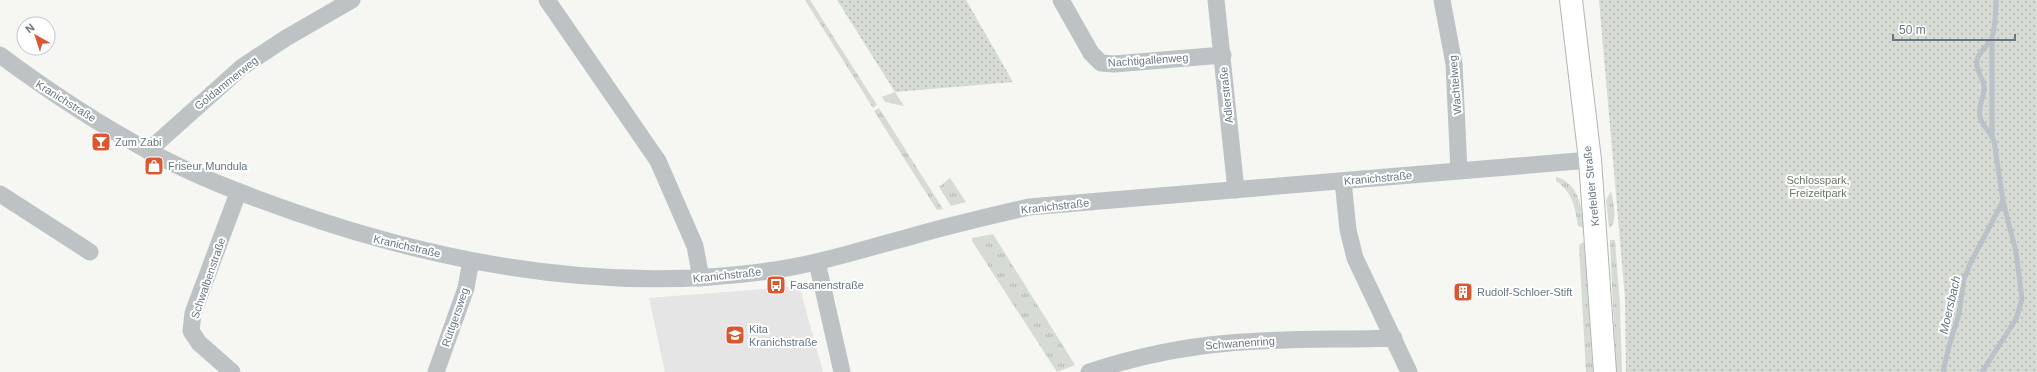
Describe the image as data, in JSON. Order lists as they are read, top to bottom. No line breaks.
{"streets":{"main road":["Krefelder Straße"],"street":["Nachtigallenweg","Goldammerweg","Wachtelweg","Adlerstraße","Kranichstraße","Schwalbenstraße","Rüttgersweg","Schwanenring"]},"crossings":[["Nachtigallenweg","Adlerstraße"],["Goldammerweg","Kranichstraße"],["Wachtelweg","Kranichstraße"],["Adlerstraße","Kranichstraße"],["Kranichstraße","Krefelder Straße"],["Kranichstraße","Schwalbenstraße"],["Kranichstraße","Rüttgersweg"]],"water":["Moersbach"],"parks":["Schlosspark, Freizeitpark"],"places":{"bar":["Zum Zabi"],"shop":["Friseur Mundula"],"bus stop":["Fasanenstraße"],"building":["Rudolf-Schloer-Stift"],"school or university":["Kita Kranichstraße"]},"scale_bar":"50 m","north":"top left"}
